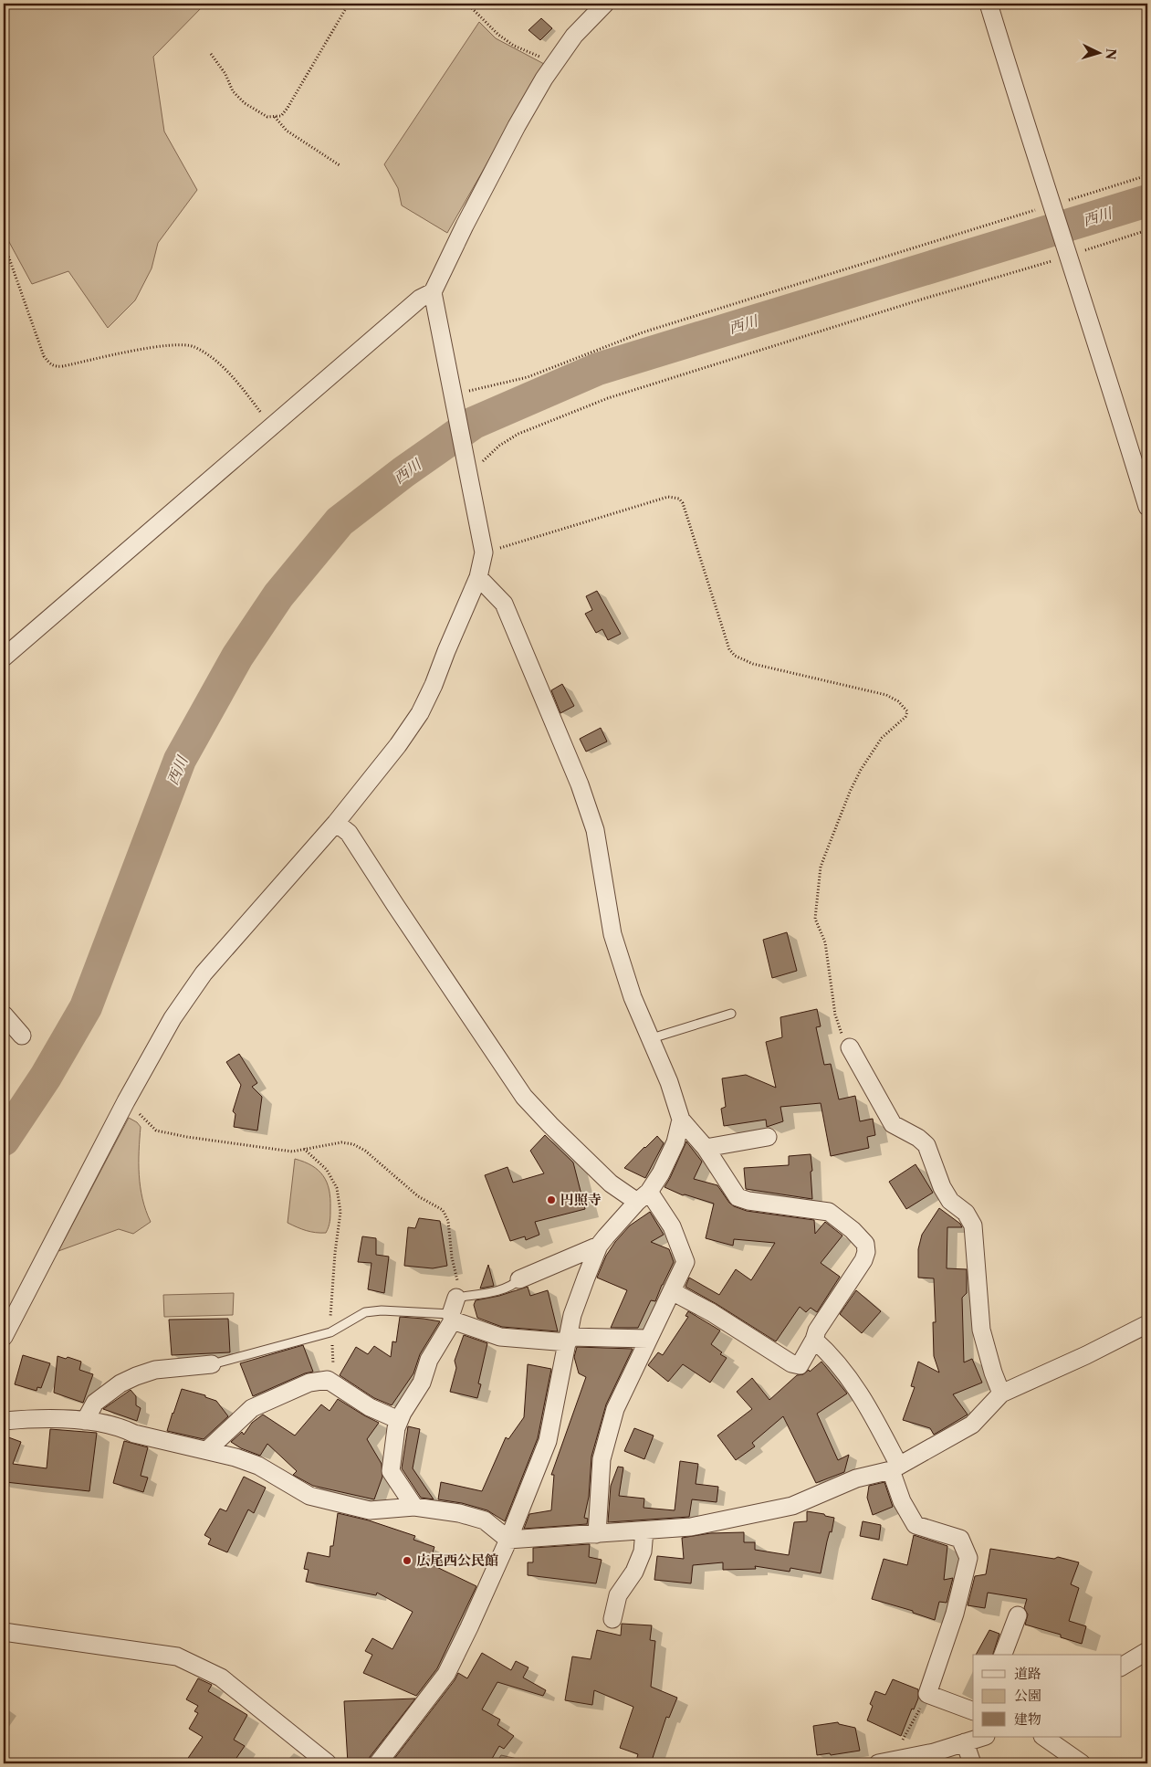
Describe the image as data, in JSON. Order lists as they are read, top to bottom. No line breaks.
{"water":["西川"],"places":["円照寺","広尾西公民館"],"legend":["道路","公園","建物"],"north":"right"}
